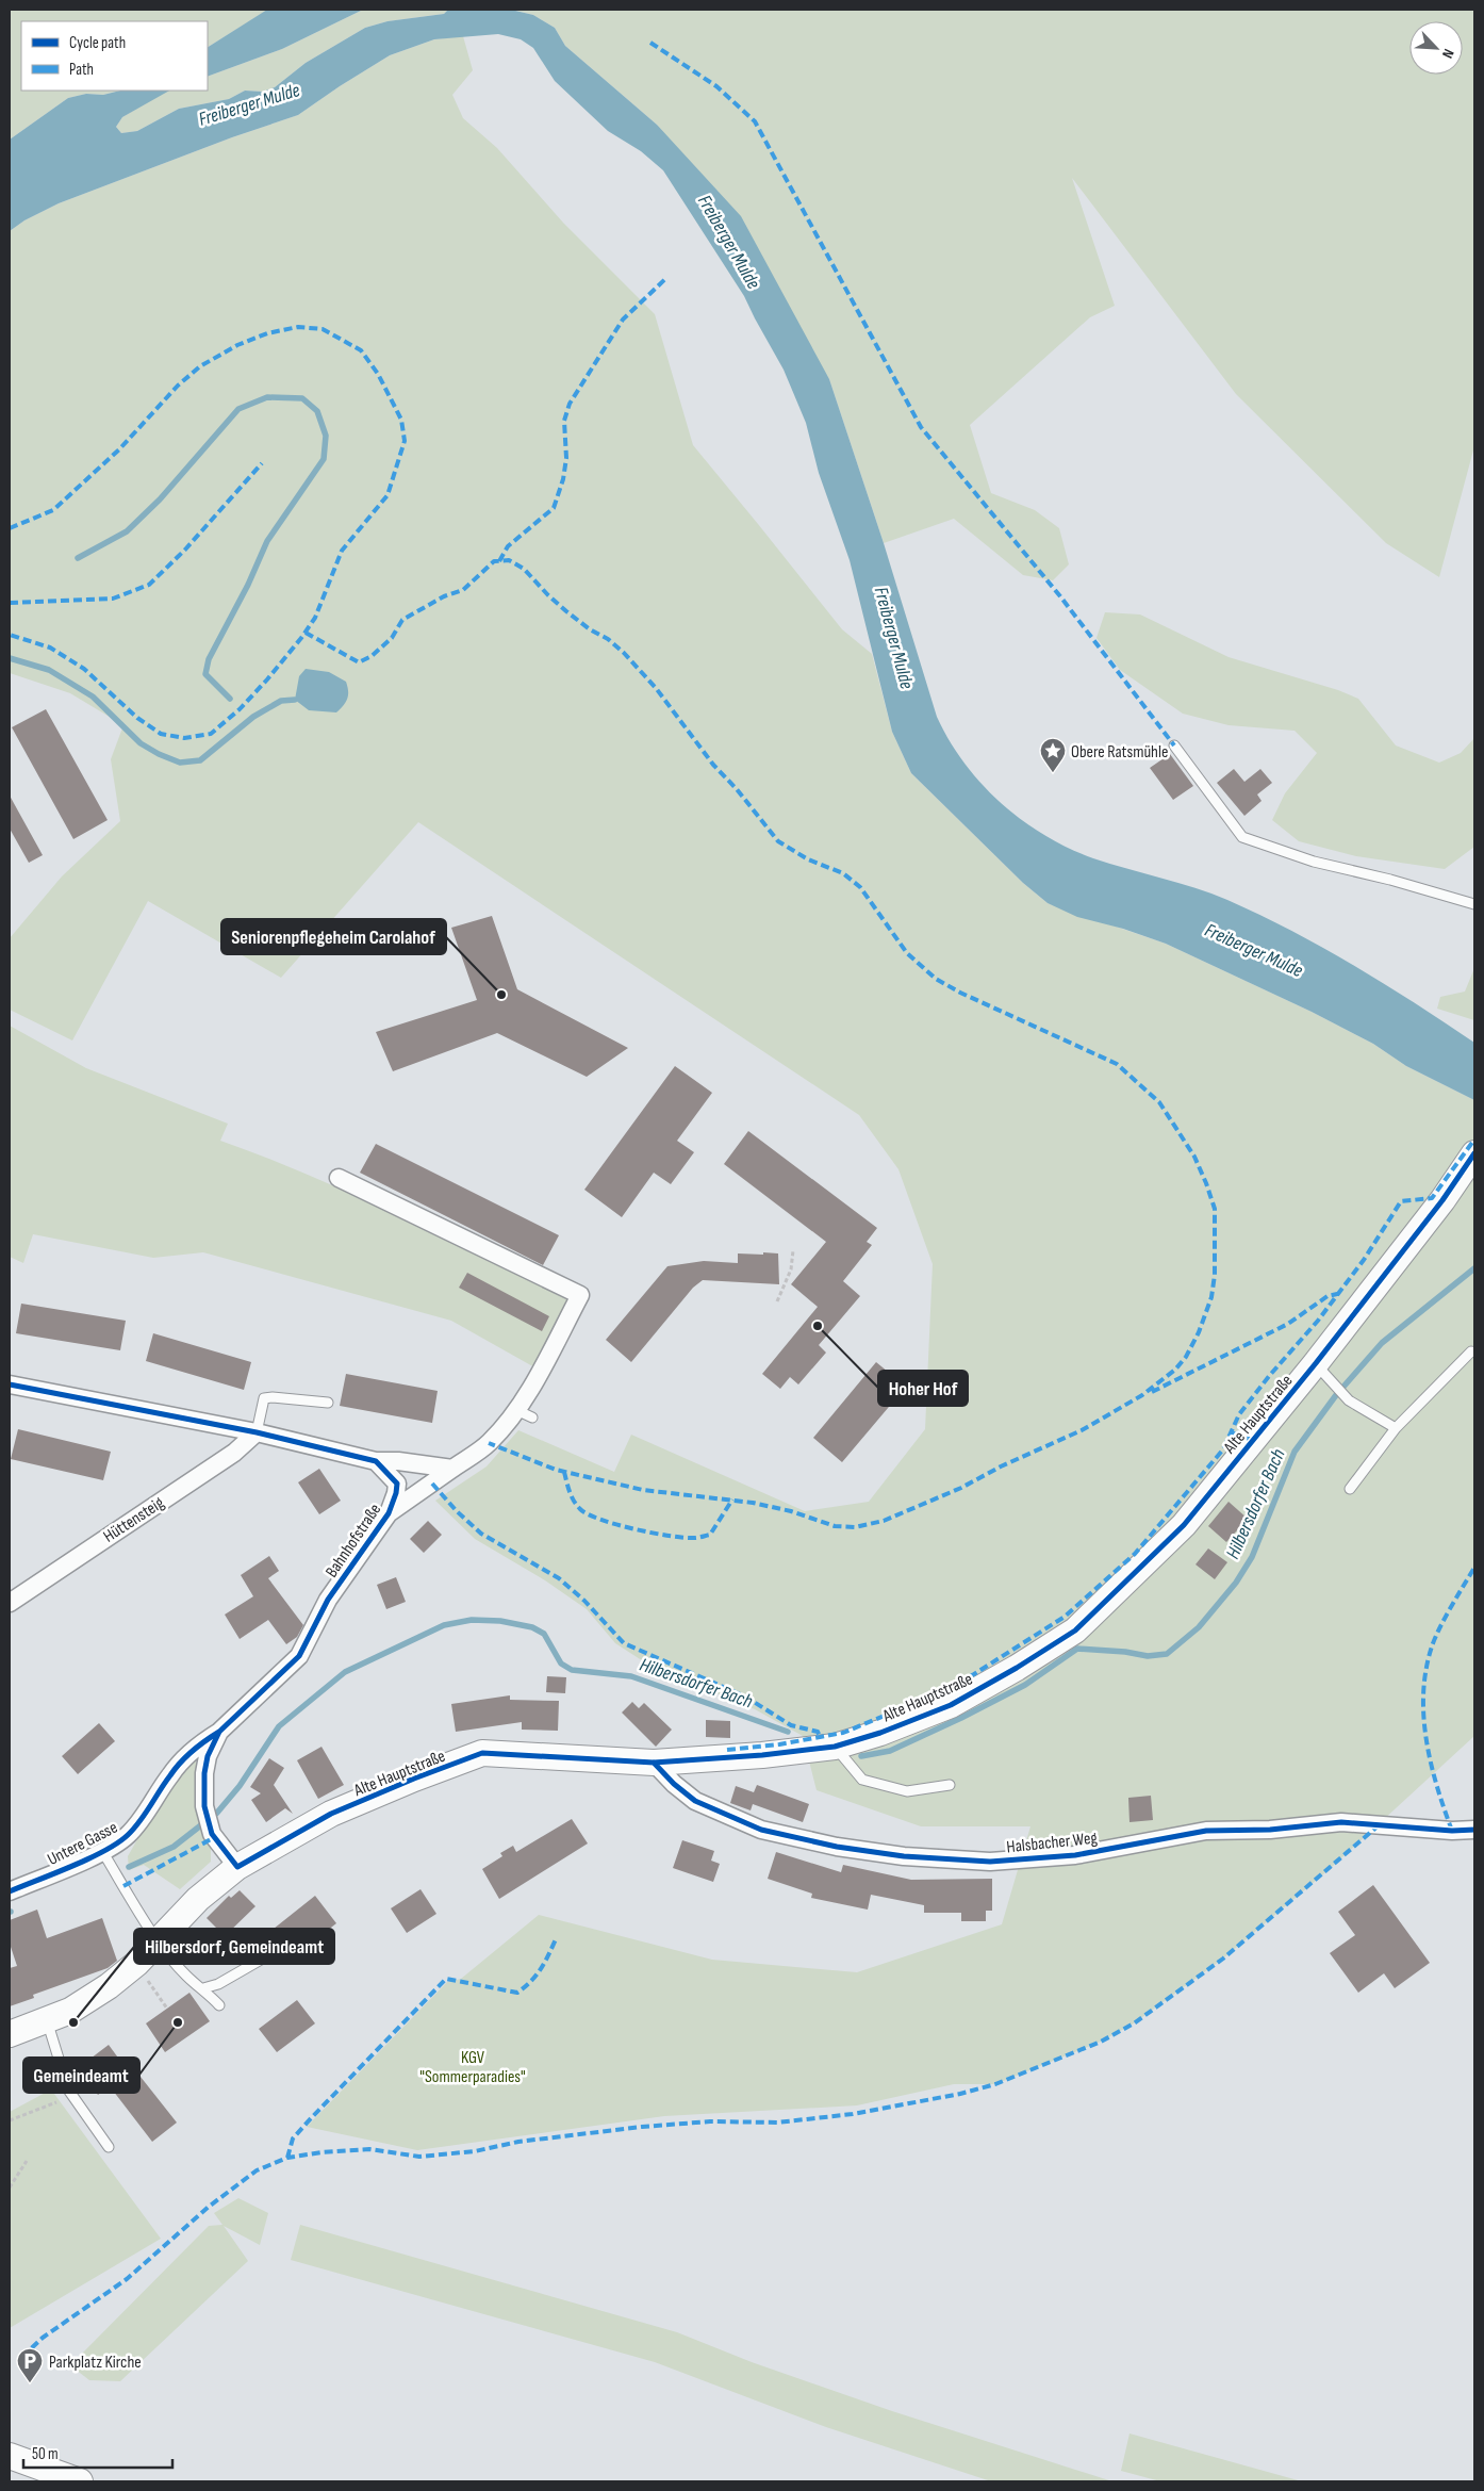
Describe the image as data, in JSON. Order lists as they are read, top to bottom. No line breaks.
{"streets":{"main road":["Alte Hauptstraße"],"street":["Hüttensteig","Bahnhofstraße","Halsbacher Weg","Untere Gasse"]},"crossings":[["Alte Hauptstraße","Bahnhofstraße"],["Alte Hauptstraße","Halsbacher Weg"],["Bahnhofstraße","Untere Gasse"]],"water":["Freiberger Mulde","Hilbersdorfer Bach"],"parks":["KGV \"Sommerparadies\""],"places":{"place":["Obere Ratsmühle"],"other":["Seniorenpflegeheim Carolahof","Hoher Hof","Hilbersdorf, Gemeindeamt","Gemeindeamt"],"parking":["Parkplatz Kirche"]},"legend":["Cycle path","Path"],"scale_bar":"50 m","north":"bottom right"}
